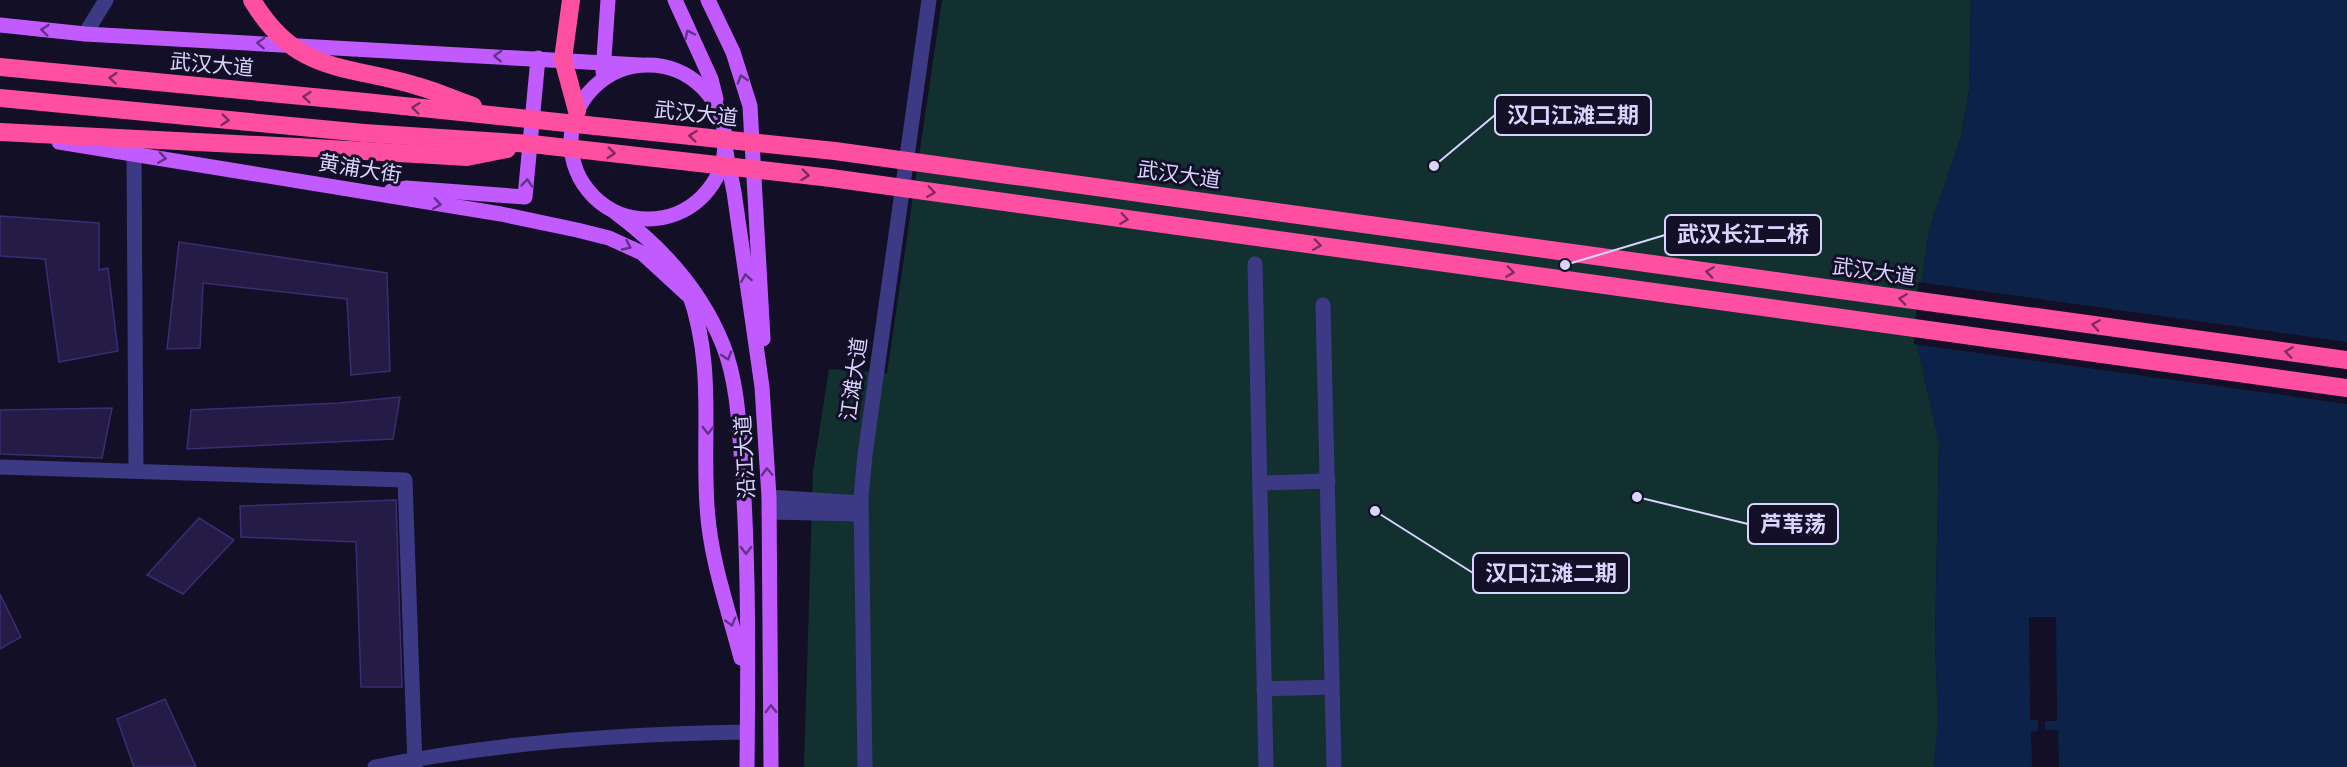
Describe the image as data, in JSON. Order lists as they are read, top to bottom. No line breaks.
{"streets":{"highway":["武汉大道"],"main road":["黄浦大街","沿江大道"],"street":["江滩大道"]},"one_way":["黄浦大街"],"places":["汉口江滩三期","武汉长江二桥","芦苇荡","汉口江滩二期"]}
